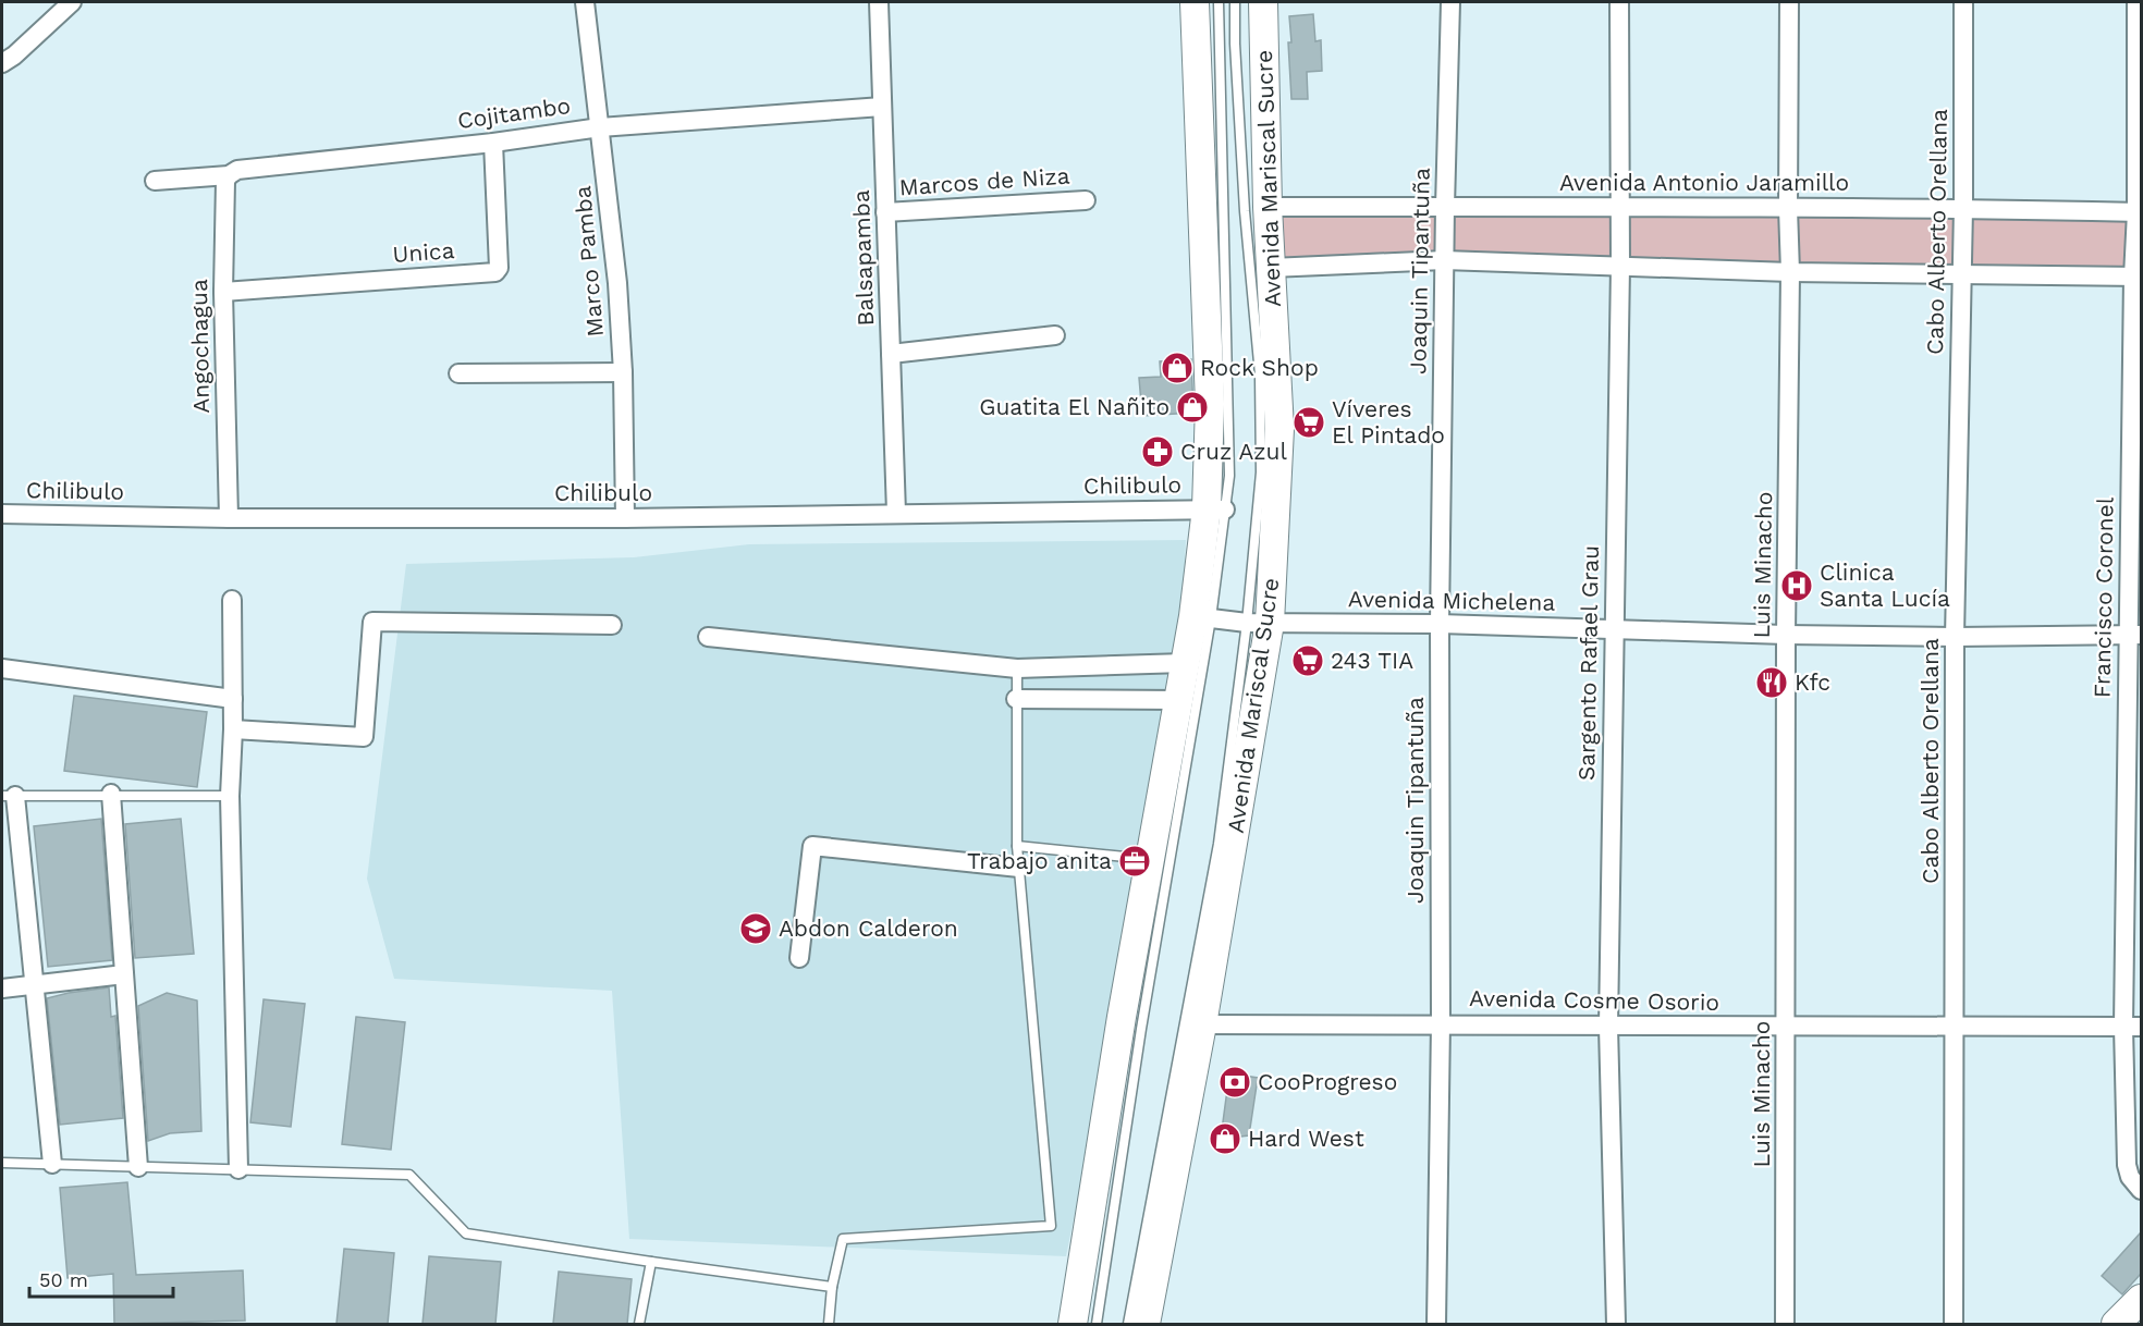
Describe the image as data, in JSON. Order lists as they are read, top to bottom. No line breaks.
{"streets":{"main road":["Avenida Mariscal Sucre"],"street":["Cojitambo","Marcos de Niza","Avenida Antonio Jaramillo","Cabo Alberto Orellana","Unica","Balsapamba","Marco Pamba","Joaquin Tipantuña","Angochagua","Chilibulo","Luis Minacho","Francisco Coronel","Avenida Michelena","Sargento Rafael Grau","Avenida Cosme Osorio"]},"crossings":[["Cojitambo","Unica"],["Cojitambo","Balsapamba"],["Cojitambo","Marco Pamba"],["Cojitambo","Angochagua"],["Avenida Mariscal Sucre","Avenida Antonio Jaramillo"],["Avenida Mariscal Sucre","Avenida Michelena"],["Avenida Mariscal Sucre","Avenida Cosme Osorio"],["Marcos de Niza","Balsapamba"],["Avenida Antonio Jaramillo","Cabo Alberto Orellana"],["Avenida Antonio Jaramillo","Joaquin Tipantuña"],["Avenida Antonio Jaramillo","Luis Minacho"],["Avenida Antonio Jaramillo","Francisco Coronel"],["Avenida Antonio Jaramillo","Sargento Rafael Grau"],["Cabo Alberto Orellana","Avenida Michelena"],["Cabo Alberto Orellana","Avenida Cosme Osorio"],["Unica","Angochagua"],["Balsapamba","Chilibulo"],["Marco Pamba","Chilibulo"],["Joaquin Tipantuña","Avenida Michelena"],["Joaquin Tipantuña","Avenida Cosme Osorio"],["Angochagua","Chilibulo"],["Luis Minacho","Avenida Michelena"],["Luis Minacho","Avenida Cosme Osorio"],["Francisco Coronel","Avenida Michelena"],["Francisco Coronel","Avenida Cosme Osorio"],["Avenida Michelena","Sargento Rafael Grau"],["Sargento Rafael Grau","Avenida Cosme Osorio"]],"places":{"shop":["Rock Shop","Guatita El Nañito","Hard West"],"supermarket":["Víveres El Pintado","243 TIA"],"pharmacy":["Cruz Azul"],"hospital":["Clinica Santa Lucía"],"restaurant":["Kfc"],"office":["Trabajo anita"],"school or university":["Abdon Calderon"],"bank":["CooProgreso"]},"scale_bar":"50 m"}
